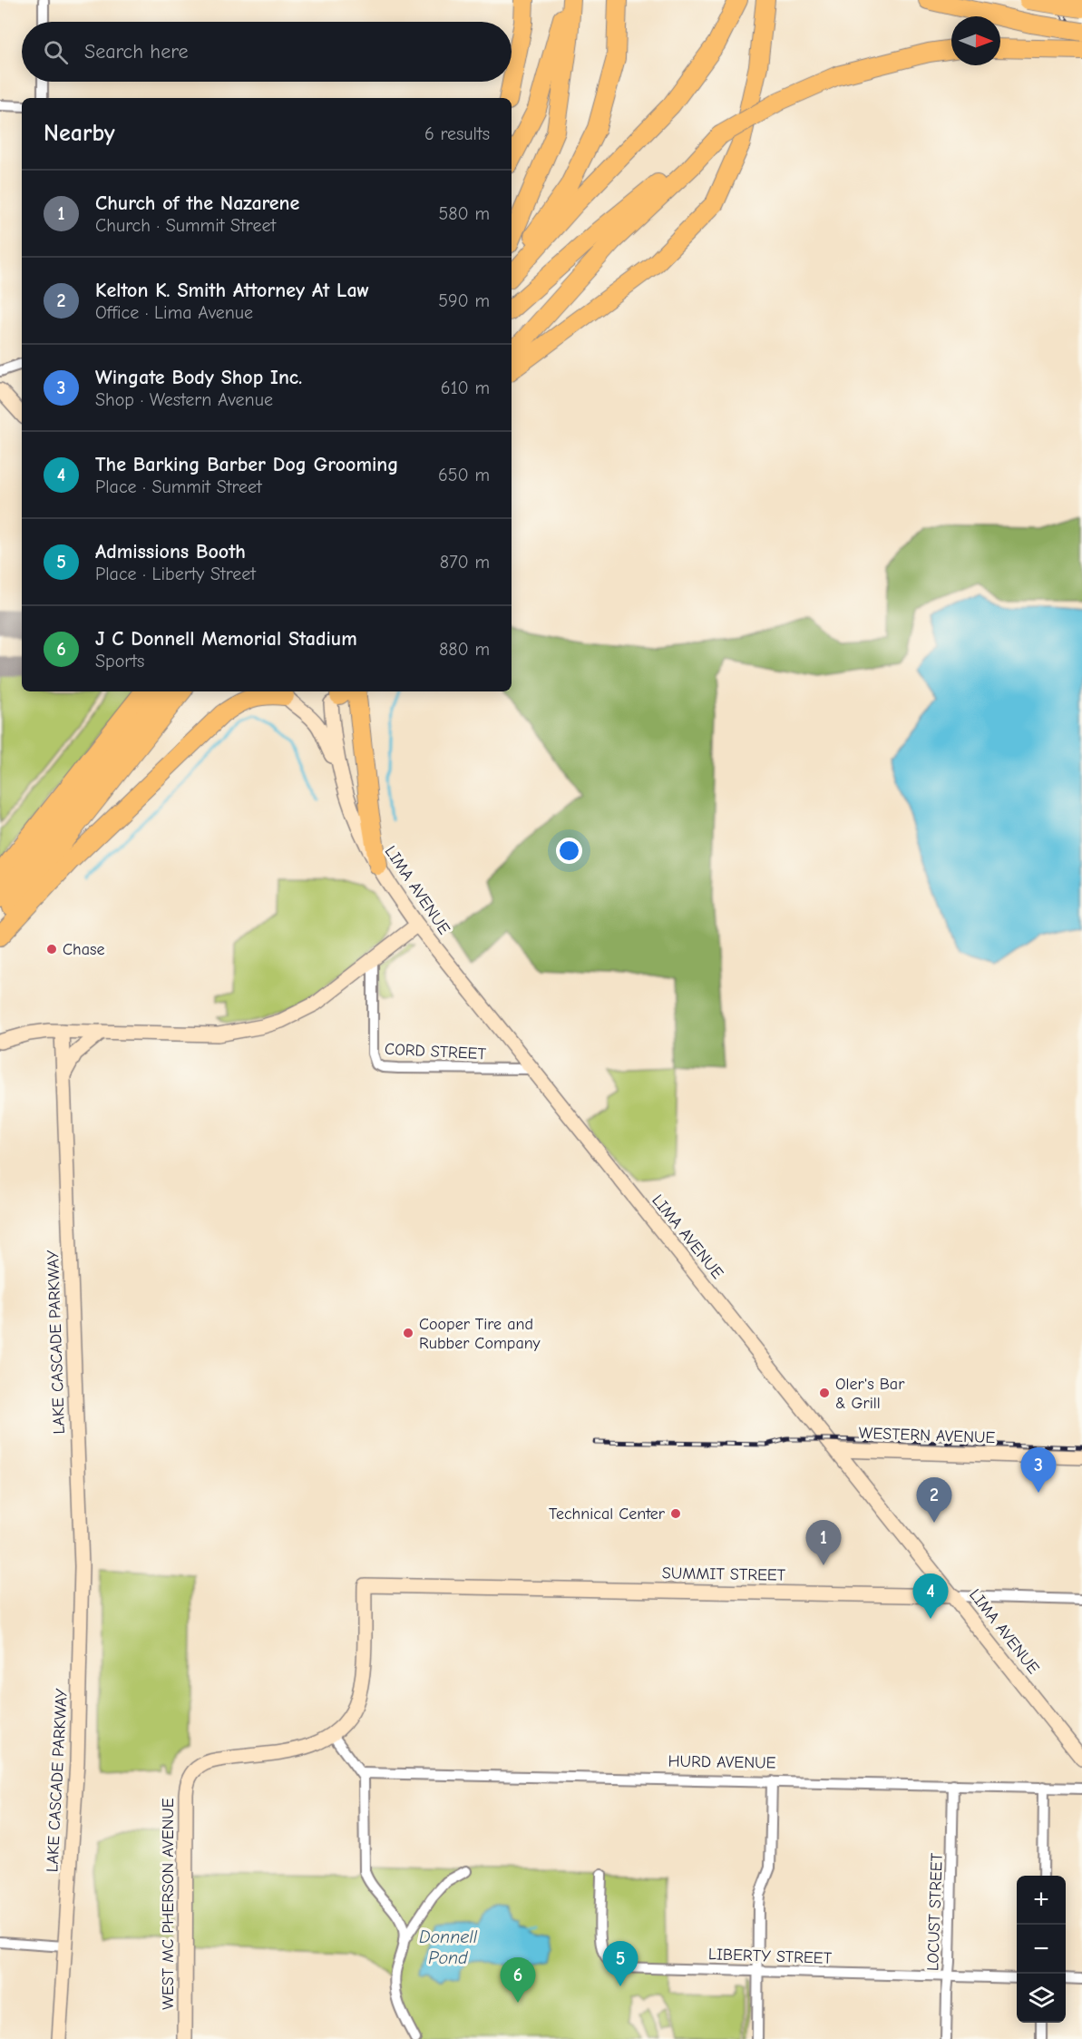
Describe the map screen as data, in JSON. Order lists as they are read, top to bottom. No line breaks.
{"streets":{"street":["LIMA AVENUE","CORD STREET","LAKE CASCADE PARKWAY","WESTERN AVENUE","SUMMIT STREET","HURD AVENUE","WEST MC PHERSON AVENUE","LOCUST STREET","LIBERTY STREET"]},"crossings":[["LIMA AVENUE","CORD STREET"],["LIMA AVENUE","WESTERN AVENUE"],["LIMA AVENUE","SUMMIT STREET"],["SUMMIT STREET","WEST MC PHERSON AVENUE"],["HURD AVENUE","LOCUST STREET"],["LOCUST STREET","LIBERTY STREET"]],"water":["Donnell Pond"],"places":["Chase","Cooper Tire and Rubber Company","Oler's Bar & Grill","Technical Center"],"north":"right","page":{"search":"Search here","heading":["Nearby","6 results"],"list":[{"mark":"1","name":"Church of the Nazarene","note":"Church · Summit Street","value":"580 m"},{"mark":"2","name":"Kelton K. Smith Attorney At Law","note":"Office · Lima Avenue","value":"590 m"},{"mark":"3","name":"Wingate Body Shop Inc.","note":"Shop · Western Avenue","value":"610 m"},{"mark":"4","name":"The Barking Barber Dog Grooming","note":"Place · Summit Street","value":"650 m"},{"mark":"5","name":"Admissions Booth","note":"Place · Liberty Street","value":"870 m"},{"mark":"6","name":"J C Donnell Memorial Stadium","note":"Sports","value":"880 m"}],"pins":["3","2","1","4","5","6"],"map_buttons":["+","−"]}}
